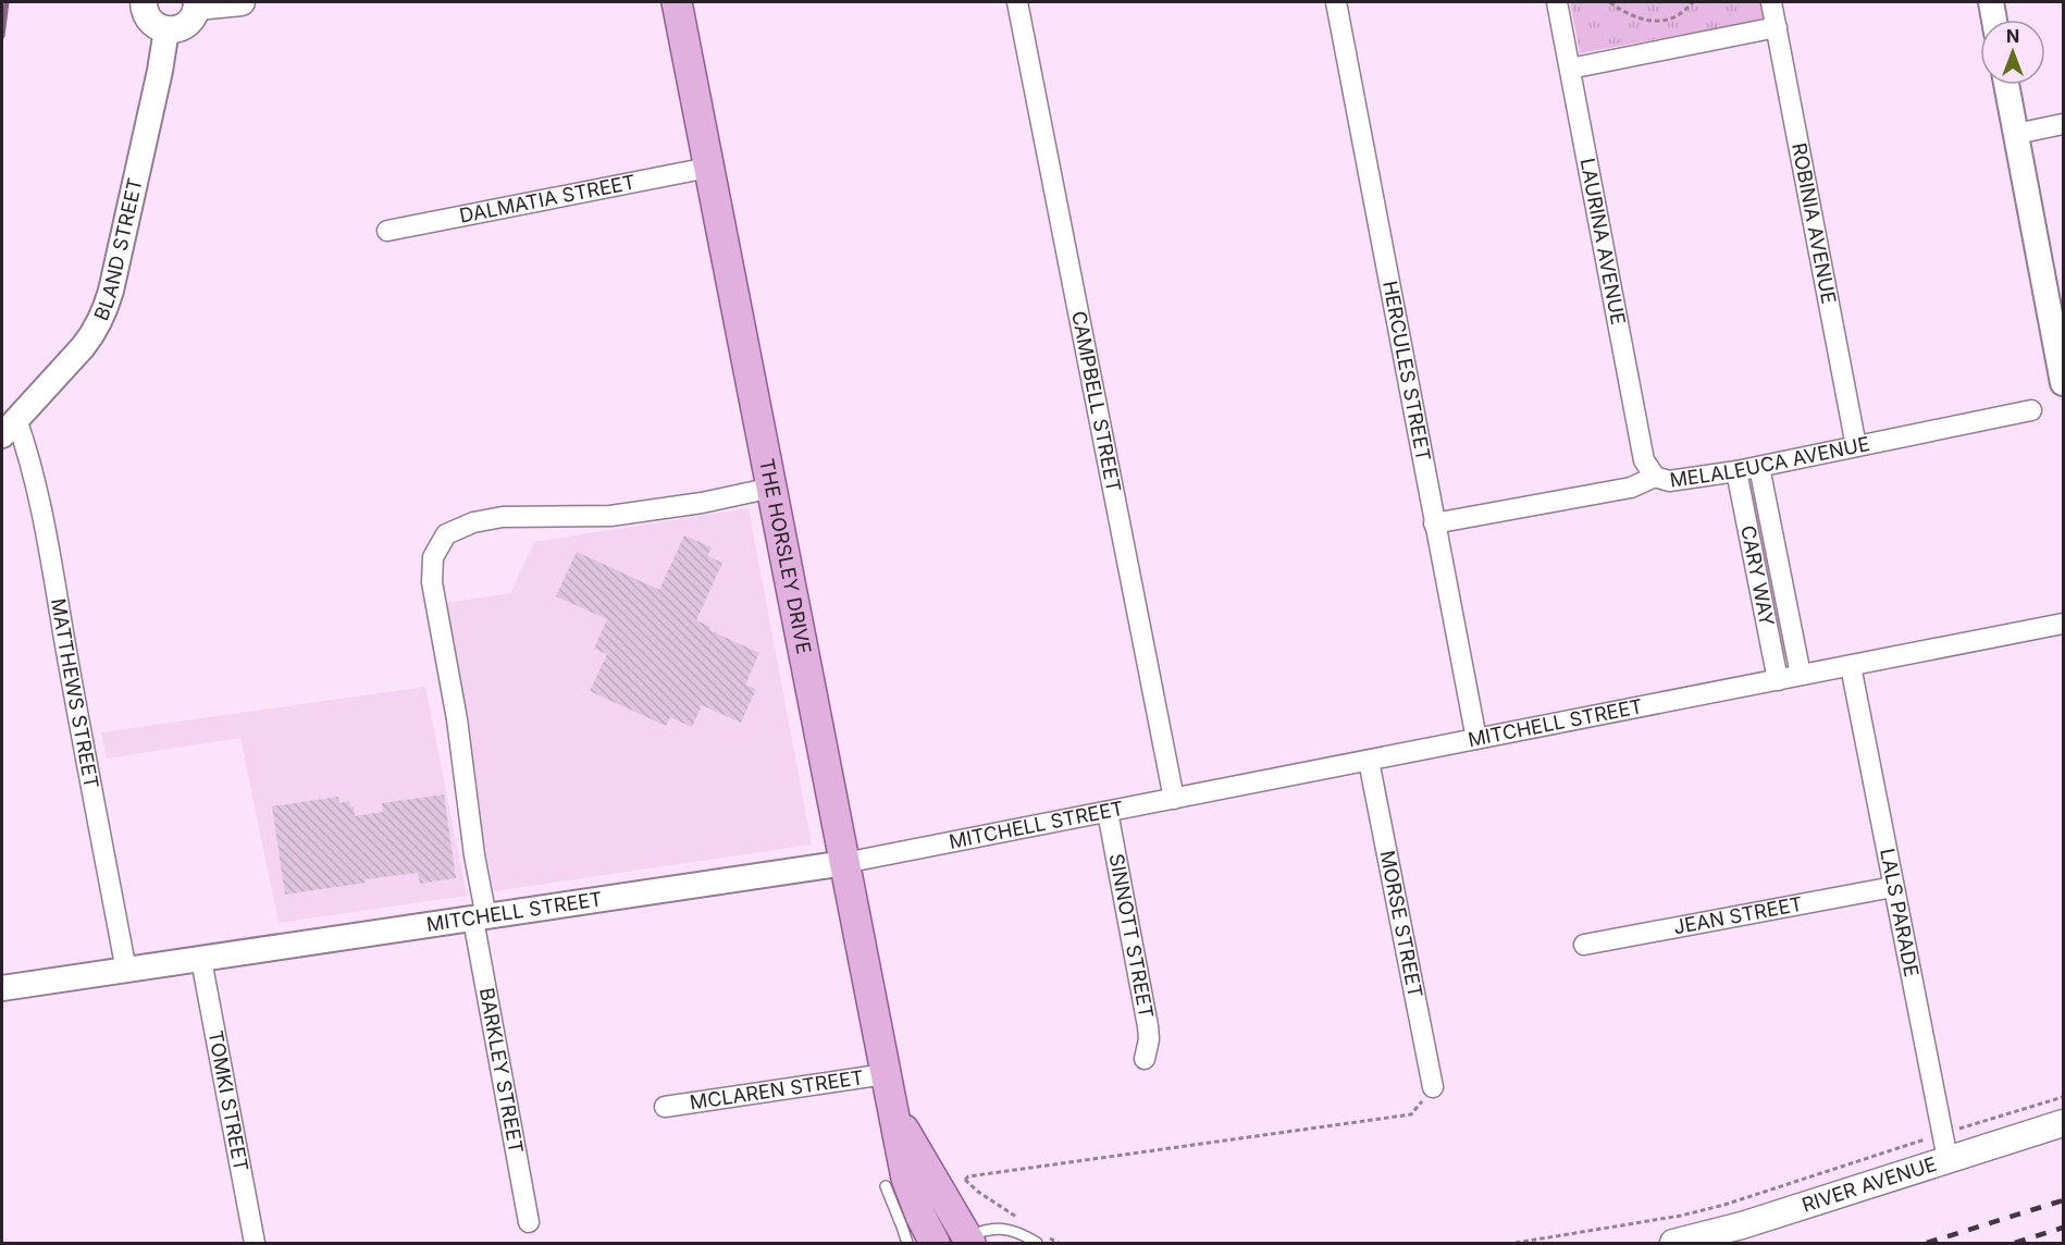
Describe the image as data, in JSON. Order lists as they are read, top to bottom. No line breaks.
{"streets":{"main road":["THE HORSLEY DRIVE","RIVER AVENUE"],"street":["DALMATIA STREET","ROBINIA AVENUE","LAURINA AVENUE","BLAND STREET","HERCULES STREET","CAMPBELL STREET","MELALEUCA AVENUE","CARY WAY","MATTHEWS STREET","MITCHELL STREET","LALS PARADE","JEAN STREET","MORSE STREET","SINNOTT STREET","BARKLEY STREET","MCLAREN STREET","TOMKI STREET"]},"crossings":[["DALMATIA STREET","THE HORSLEY DRIVE"],["ROBINIA AVENUE","MELALEUCA AVENUE"],["LAURINA AVENUE","MELALEUCA AVENUE"],["BLAND STREET","MATTHEWS STREET"],["HERCULES STREET","MELALEUCA AVENUE"],["HERCULES STREET","MITCHELL STREET"],["CAMPBELL STREET","MITCHELL STREET"],["MELALEUCA AVENUE","CARY WAY"],["THE HORSLEY DRIVE","MITCHELL STREET"],["THE HORSLEY DRIVE","BARKLEY STREET"],["THE HORSLEY DRIVE","MCLAREN STREET"],["CARY WAY","MITCHELL STREET"],["MATTHEWS STREET","MITCHELL STREET"],["MITCHELL STREET","LALS PARADE"],["MITCHELL STREET","MORSE STREET"],["MITCHELL STREET","SINNOTT STREET"],["MITCHELL STREET","BARKLEY STREET"],["MITCHELL STREET","TOMKI STREET"],["LALS PARADE","JEAN STREET"],["LALS PARADE","RIVER AVENUE"]],"north":"top"}
